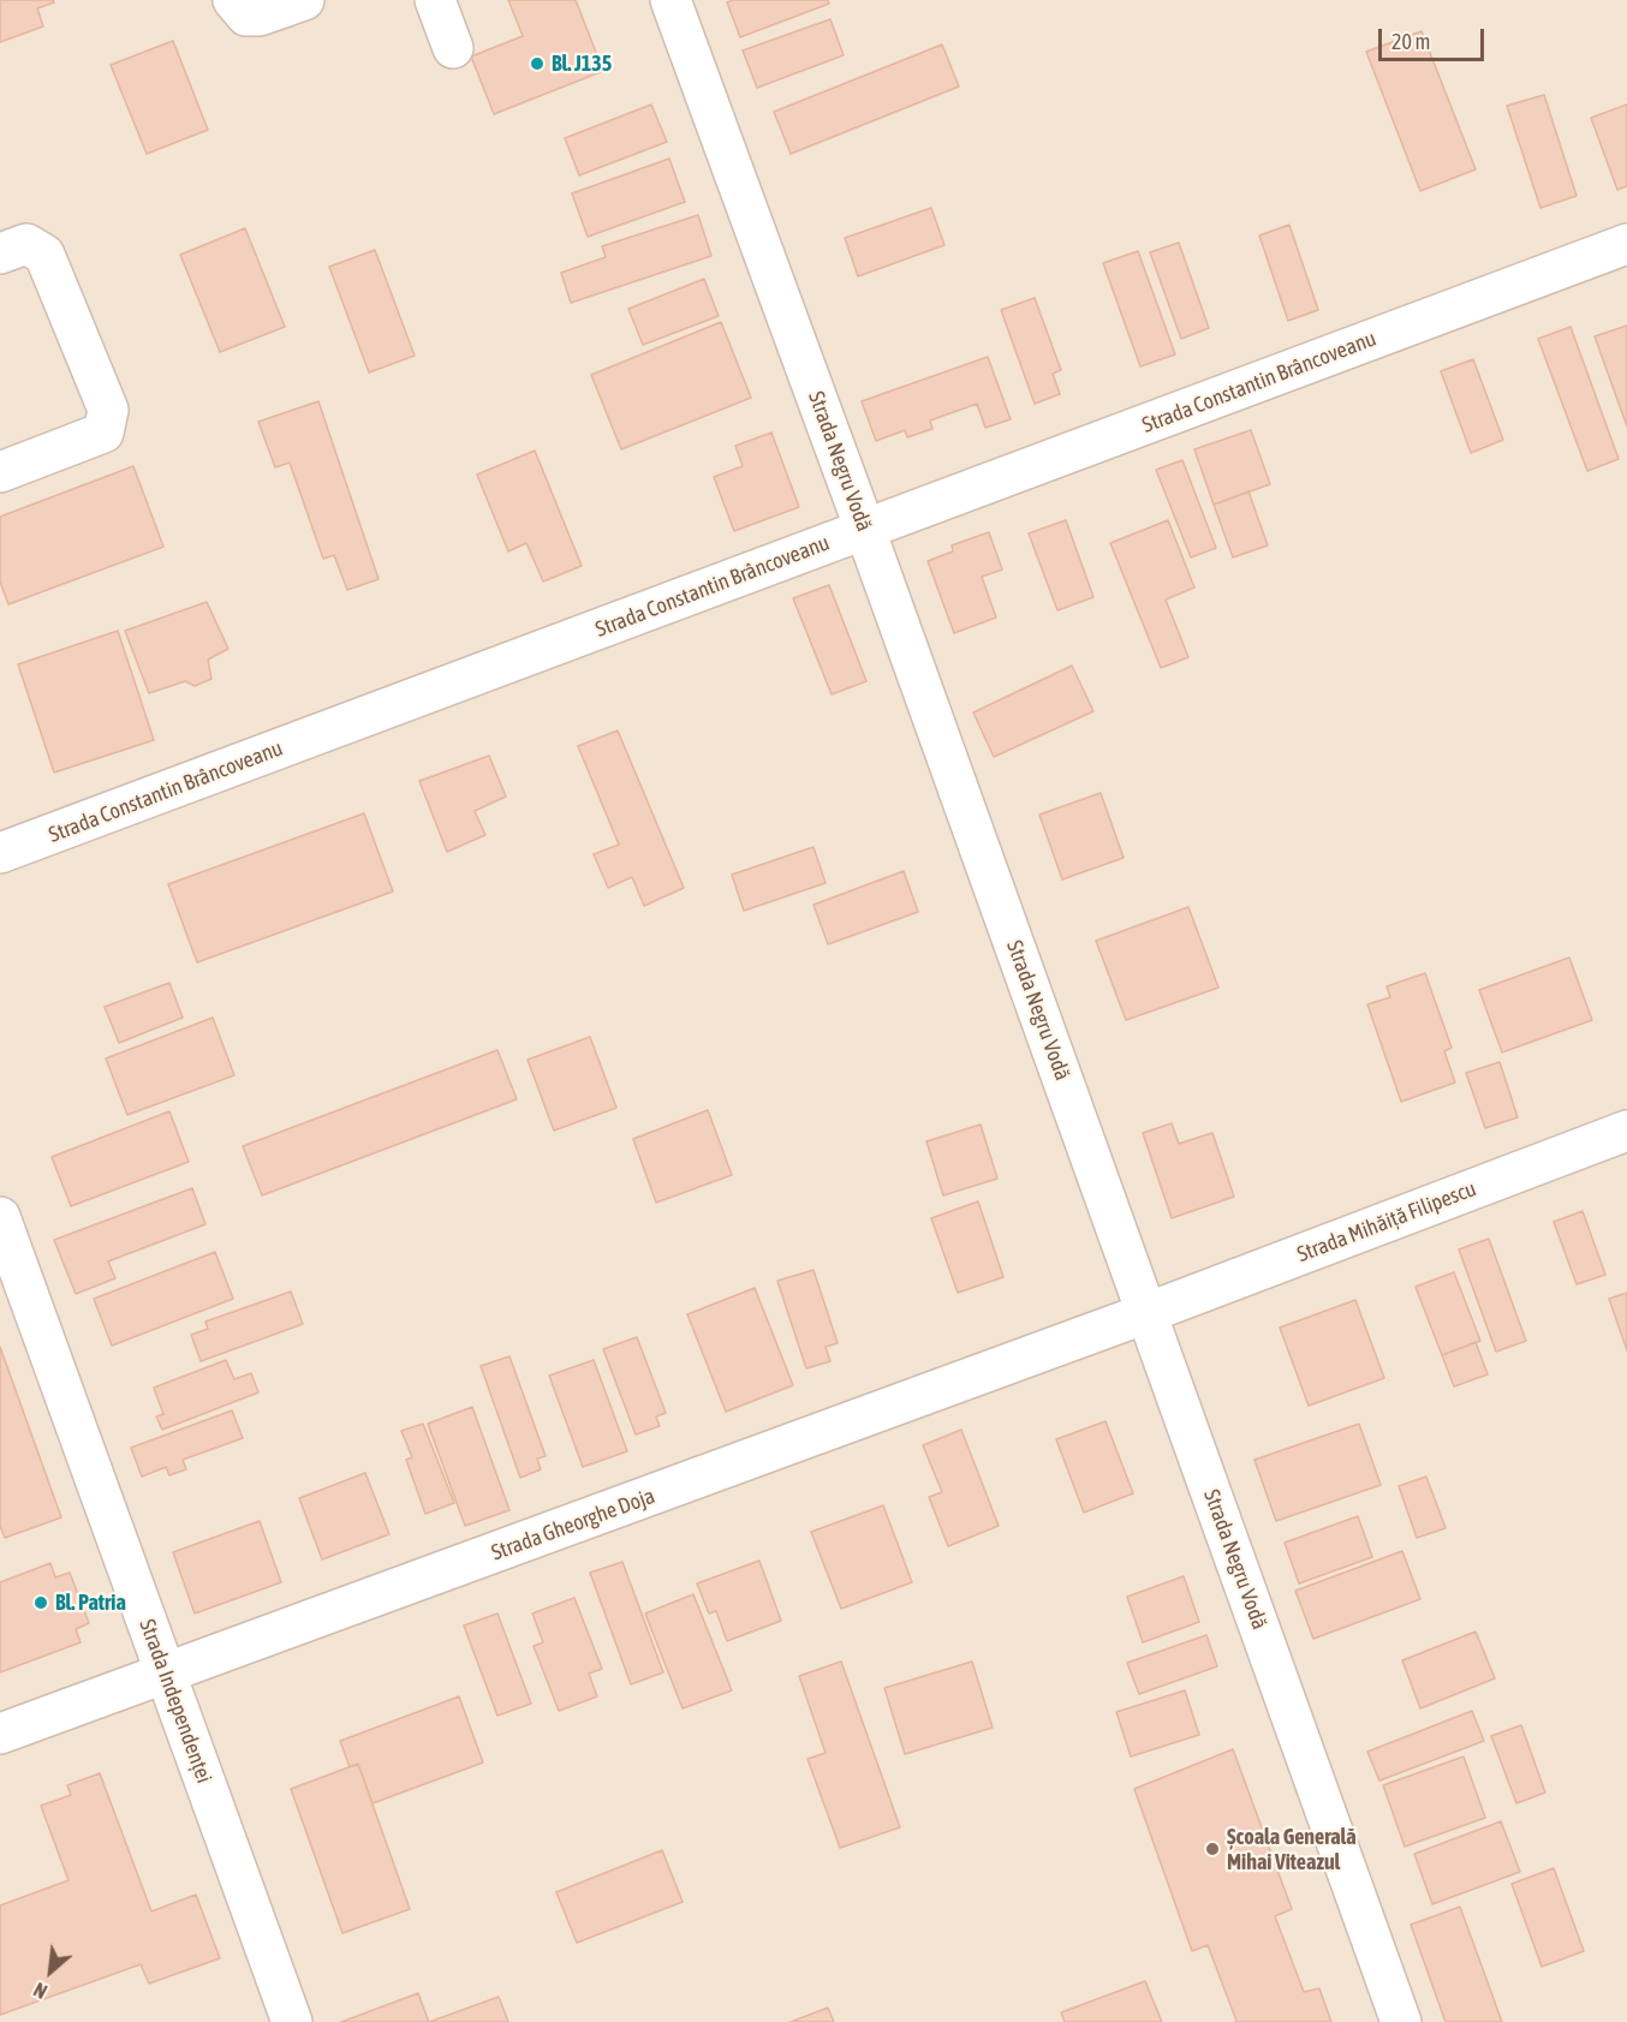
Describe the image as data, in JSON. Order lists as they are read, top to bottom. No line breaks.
{"streets":{"street":["Strada Constantin Brâncoveanu","Strada Negru Vodă","Strada Mihăiță Filipescu","Strada Gheorghe Doja","Strada Independenței"]},"crossings":[["Strada Constantin Brâncoveanu","Strada Negru Vodă"],["Strada Negru Vodă","Strada Mihăiță Filipescu"],["Strada Negru Vodă","Strada Gheorghe Doja"],["Strada Mihăiță Filipescu","Strada Gheorghe Doja"],["Strada Gheorghe Doja","Strada Independenței"]],"places":["Bl. J135","Bl. Patria","Școala Generală Mihai Viteazul"],"scale_bar":"20 m","north":"bottom left"}
